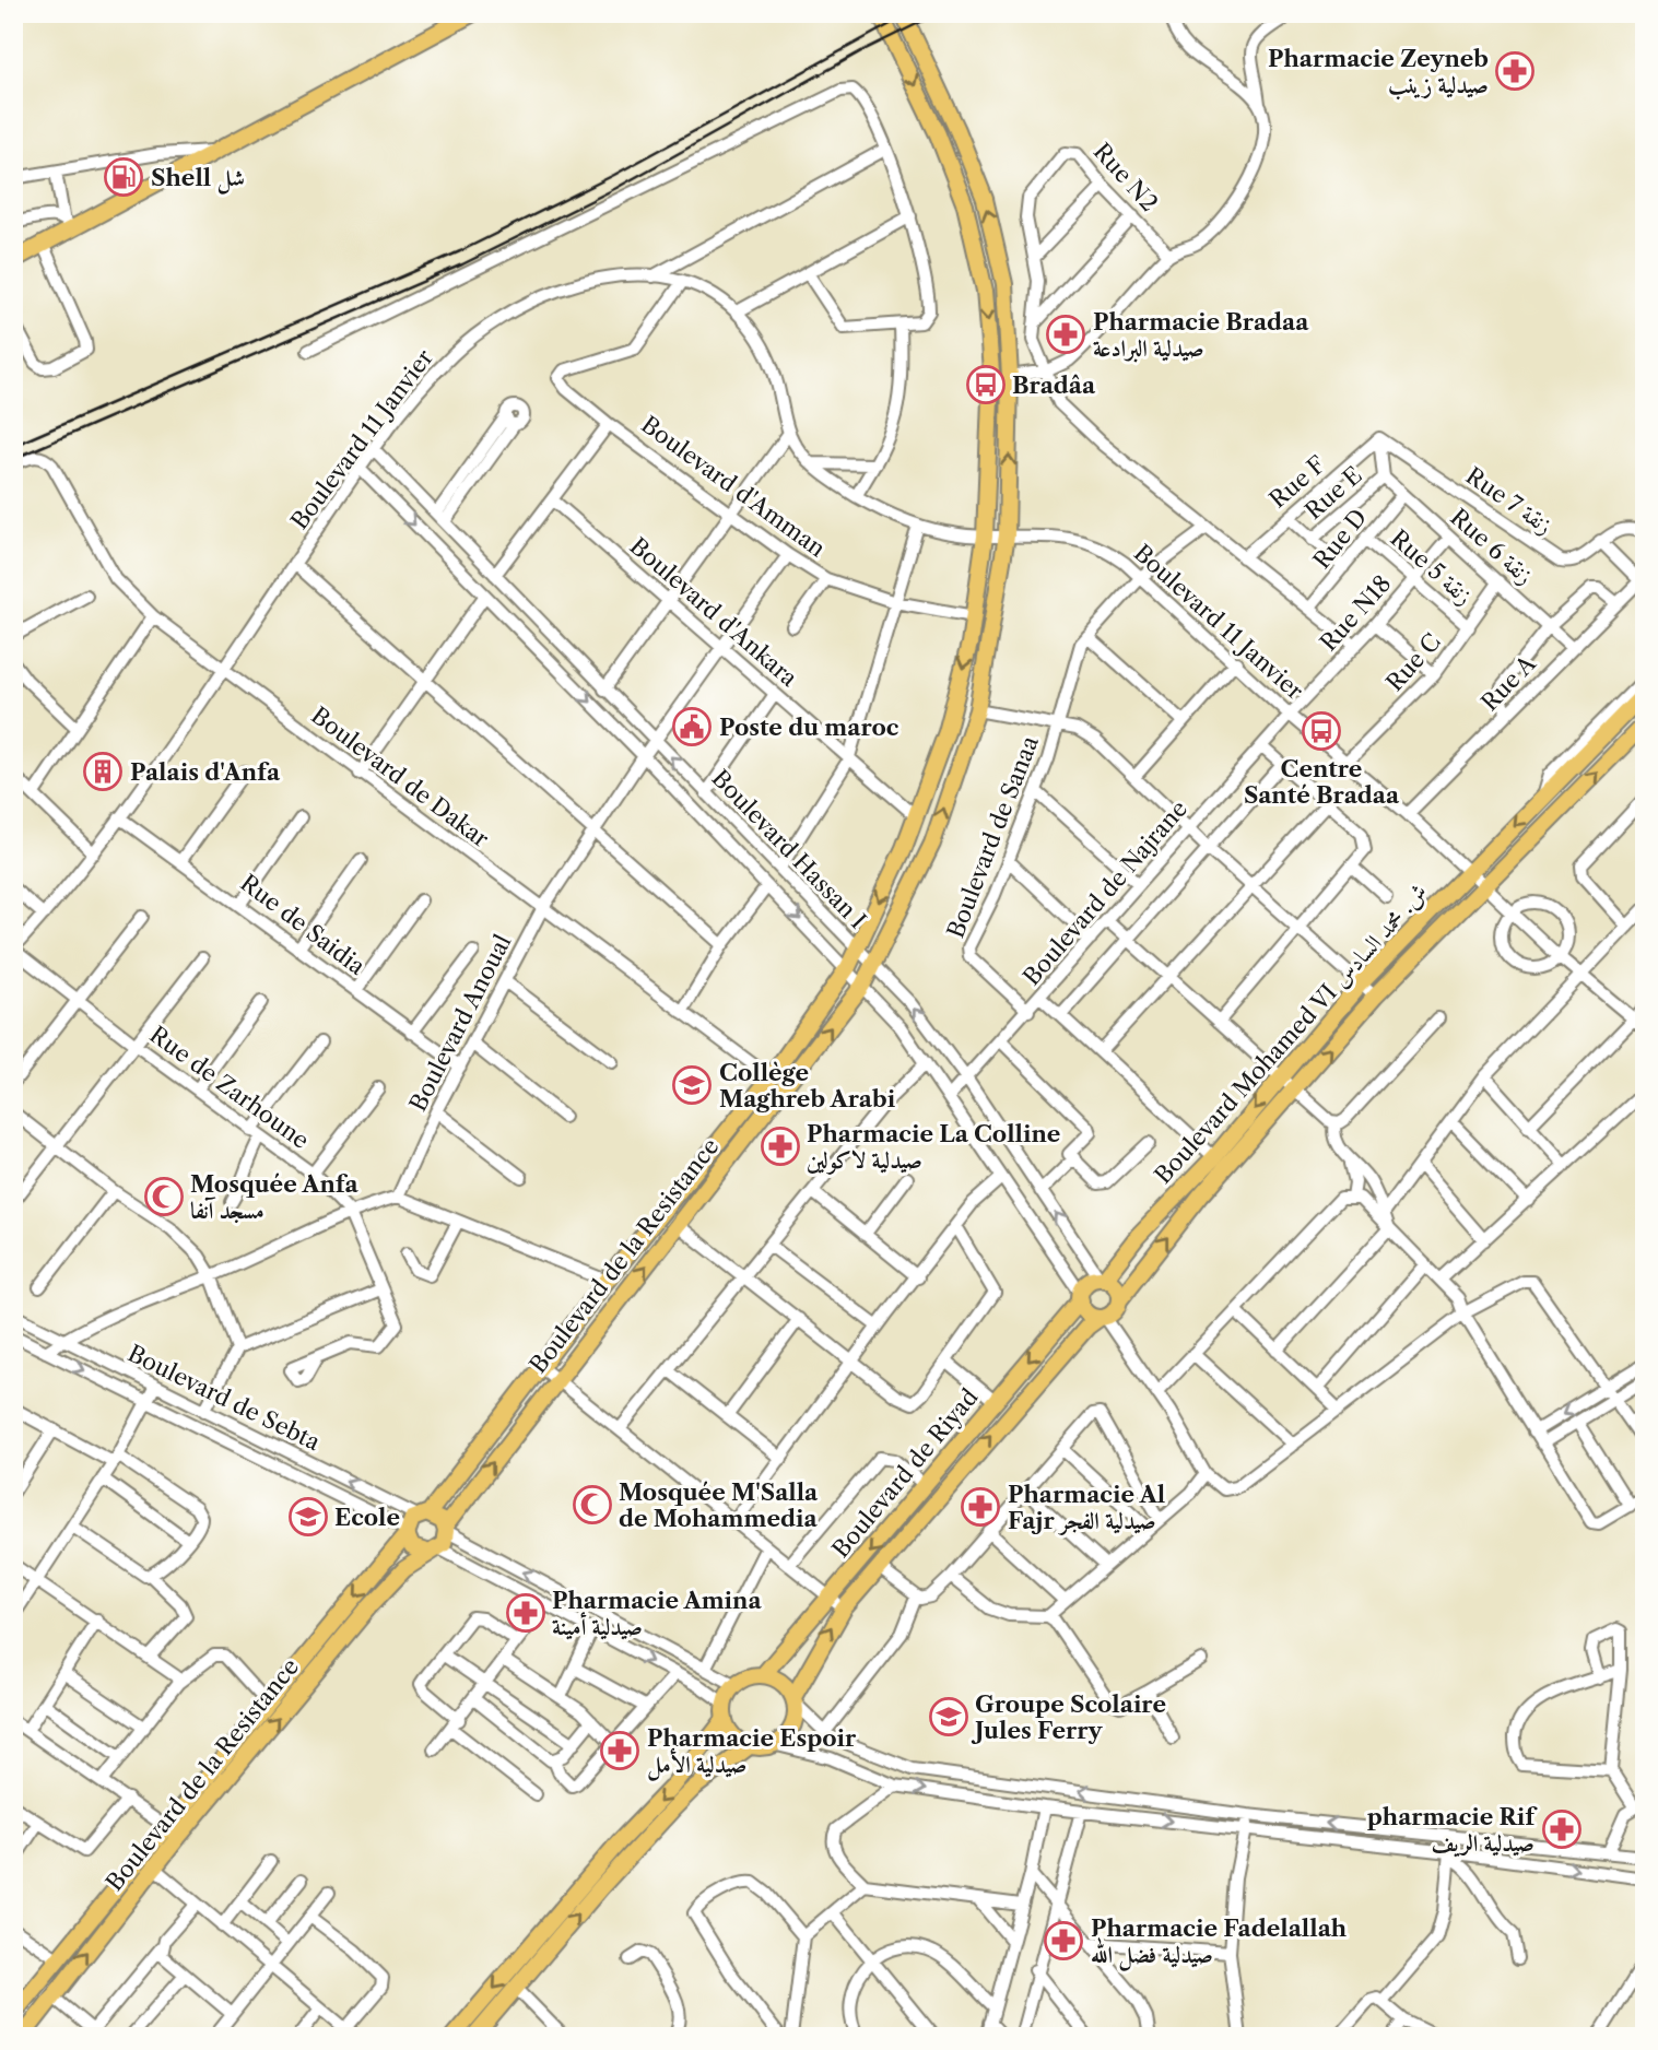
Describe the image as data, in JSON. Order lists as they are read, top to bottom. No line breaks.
{"streets":{"main road":["Boulevard Mohamed VI ش. محمد السادس","Boulevard de la Resistance","Boulevard de Riyad"],"street":["Rue N2","Boulevard 11 Janvier","Rue F","Boulevard d'Amman","Rue E","Rue 7 زنقة","Rue D","Rue 6 زنقة","Rue 5 زنقة","Boulevard d'Ankara","Rue N18","Rue C","Rue A","Boulevard de Dakar","Boulevard de Sanaa","Boulevard Hassan I","Boulevard de Najrane","Rue de Saidia","Boulevard Anoual","Rue de Zarhoune","Boulevard de Sebta"]},"crossings":[["Rue N2","Rue F"],["Rue N2","Rue D"],["Rue N2","Rue N18"],["Rue N2","Boulevard de Sanaa"],["Boulevard 11 Janvier","Rue N18"],["Boulevard 11 Janvier","Rue C"],["Boulevard 11 Janvier","Rue A"],["Boulevard 11 Janvier","Boulevard de Dakar"],["Boulevard 11 Janvier","Boulevard de Sanaa"],["Boulevard 11 Janvier","Boulevard Hassan I"],["Boulevard 11 Janvier","Boulevard de Najrane"],["Boulevard 11 Janvier","Rue de Saidia"],["Boulevard 11 Janvier","Boulevard Mohamed VI ش. محمد السادس"],["Boulevard 11 Janvier","Rue de Zarhoune"],["Boulevard 11 Janvier","Boulevard de la Resistance"],["Rue F","Rue 7 زنقة"],["Boulevard d'Amman","Boulevard d'Ankara"],["Boulevard d'Amman","Boulevard Hassan I"],["Boulevard d'Amman","Boulevard Anoual"],["Boulevard d'Amman","Boulevard de la Resistance"],["Rue E","Rue 6 زنقة"],["Rue D","Rue 6 زنقة"],["Rue D","Rue 5 زنقة"],["Rue 6 زنقة","Rue N18"],["Rue 6 زنقة","Rue C"],["Rue 6 زنقة","Rue A"],["Rue 5 زنقة","Rue N18"],["Rue 5 زنقة","Rue C"],["Boulevard d'Ankara","Boulevard Anoual"],["Boulevard d'Ankara","Boulevard de la Resistance"],["Rue N18","Boulevard de Najrane"],["Boulevard de Dakar","Boulevard Anoual"],["Boulevard de Dakar","Boulevard de la Resistance"],["Boulevard de Sanaa","Boulevard de Najrane"],["Boulevard Hassan I","Boulevard de Najrane"],["Boulevard Hassan I","Boulevard Anoual"],["Boulevard Hassan I","Boulevard Mohamed VI ش. محمد السادس"],["Boulevard Hassan I","Boulevard de la Resistance"],["Boulevard Hassan I","Boulevard de Riyad"],["Rue de Saidia","Boulevard Anoual"],["Boulevard Mohamed VI ش. محمد السادس","Boulevard de Riyad"],["Boulevard de la Resistance","Boulevard de Sebta"]],"places":{"pharmacy":["Pharmacie Zeyneb صيدلية زينب","Pharmacie Bradaa صيدلية البرادعة","Pharmacie La Colline صيدلية لاكولين","Pharmacie Al Fajr صيدلية الفجر","Pharmacie Amina صيدلية أمينة","Pharmacie Espoir صيدلية الأمل","pharmacie Rif صيدلية الريف","Pharmacie Fadelallah صيدلية فضل الله"],"fuel station":["Shell شل"],"bus stop":["Bradâa","Centre Santé Bradaa"],"public building":["Poste du maroc"],"building":["Palais d'Anfa"],"school or university":["Collège Maghreb Arabi","Ecole","Groupe Scolaire Jules Ferry"],"mosque":["Mosquée Anfa مسجد آنفا","Mosquée M'Salla de Mohammedia"]}}
